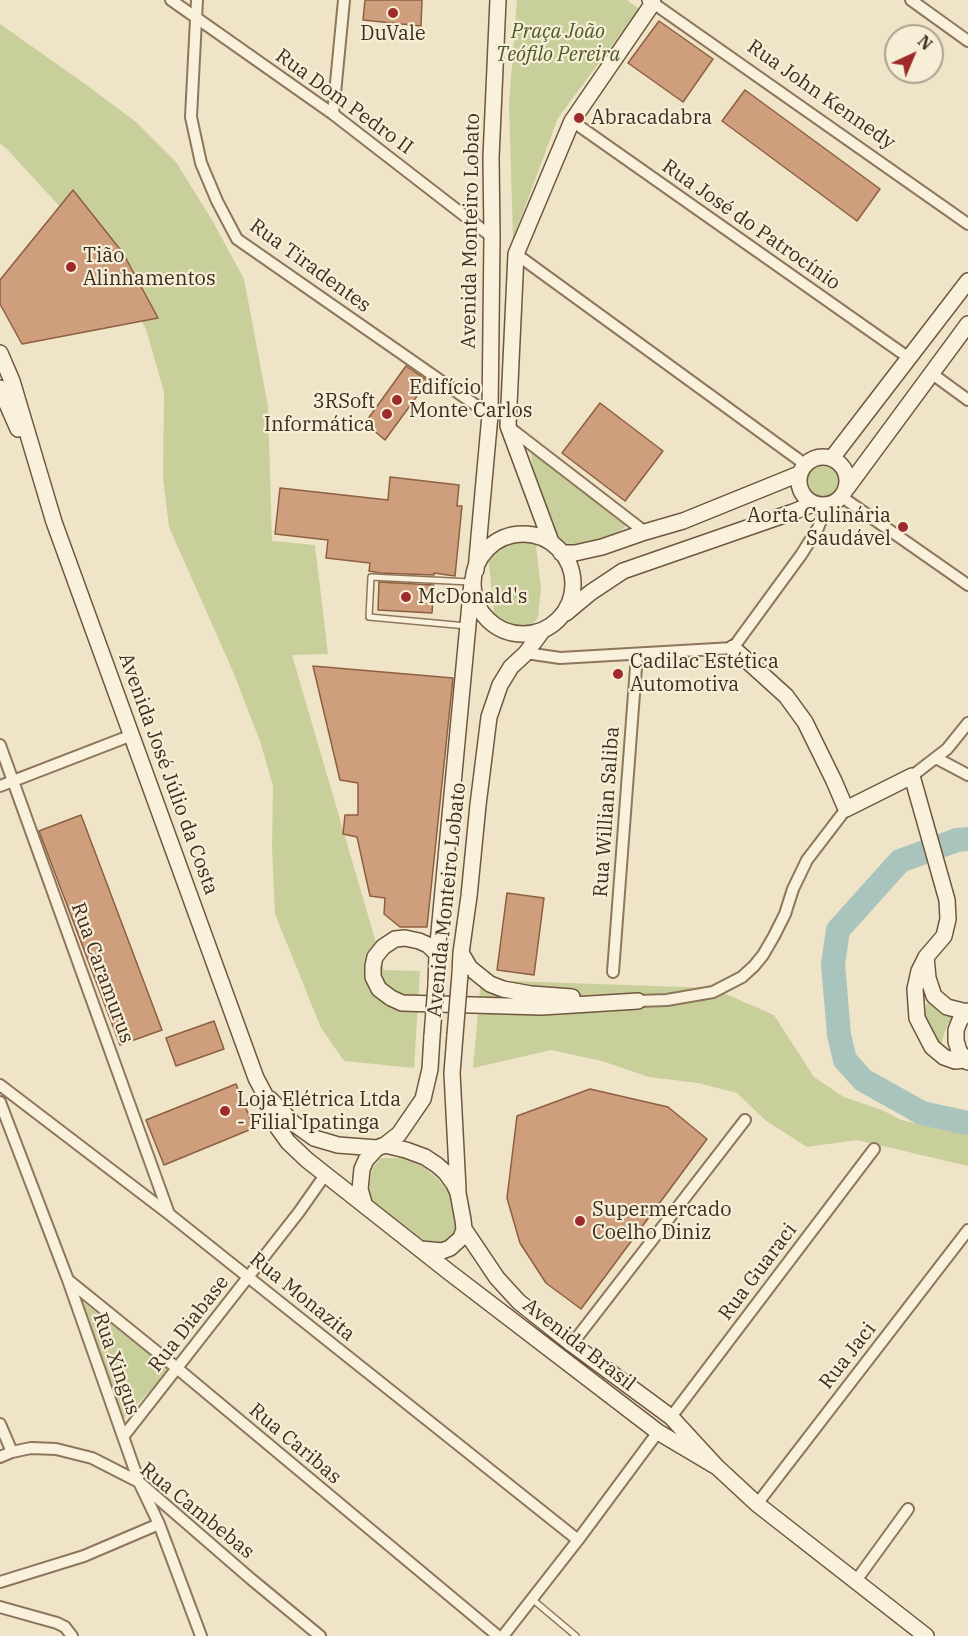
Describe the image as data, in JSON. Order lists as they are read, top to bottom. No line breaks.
{"streets":{"main road":["Avenida Monteiro Lobato","Avenida José Júlio da Costa","Avenida Brasil"],"street":["Rua John Kennedy","Rua Dom Pedro II","Rua José do Patrocínio","Rua Tiradentes","Rua Willian Saliba","Rua Caramurus","Rua Guaraci","Rua Monazita","Rua Diabase","Rua Jaci","Rua Xingus","Rua Caribas","Rua Cambebas"]},"crossings":[["Rua Dom Pedro II","Avenida Monteiro Lobato"],["Rua Dom Pedro II","Rua Tiradentes"],["Avenida Monteiro Lobato","Rua Tiradentes"],["Avenida Monteiro Lobato","Avenida José Júlio da Costa"],["Avenida Monteiro Lobato","Avenida Brasil"],["Avenida José Júlio da Costa","Rua Diabase"],["Avenida José Júlio da Costa","Avenida Brasil"],["Rua Caramurus","Rua Monazita"],["Rua Guaraci","Avenida Brasil"],["Rua Monazita","Rua Diabase"],["Rua Diabase","Rua Xingus"],["Rua Diabase","Rua Caribas"],["Avenida Brasil","Rua Jaci"],["Rua Xingus","Rua Caribas"],["Rua Xingus","Rua Cambebas"]],"parks":["Praça João Teófilo Pereira"],"places":["DuVale","Abracadabra","Tião Alinhamentos","Edifício Monte Carlos","3RSoft Informática","Aorta Culinária Saudável","McDonald's","Cadilac Estética Automotiva","Loja Elétrica Ltda - Filial Ipatinga","Supermercado Coelho Diniz"],"north":"top right"}
